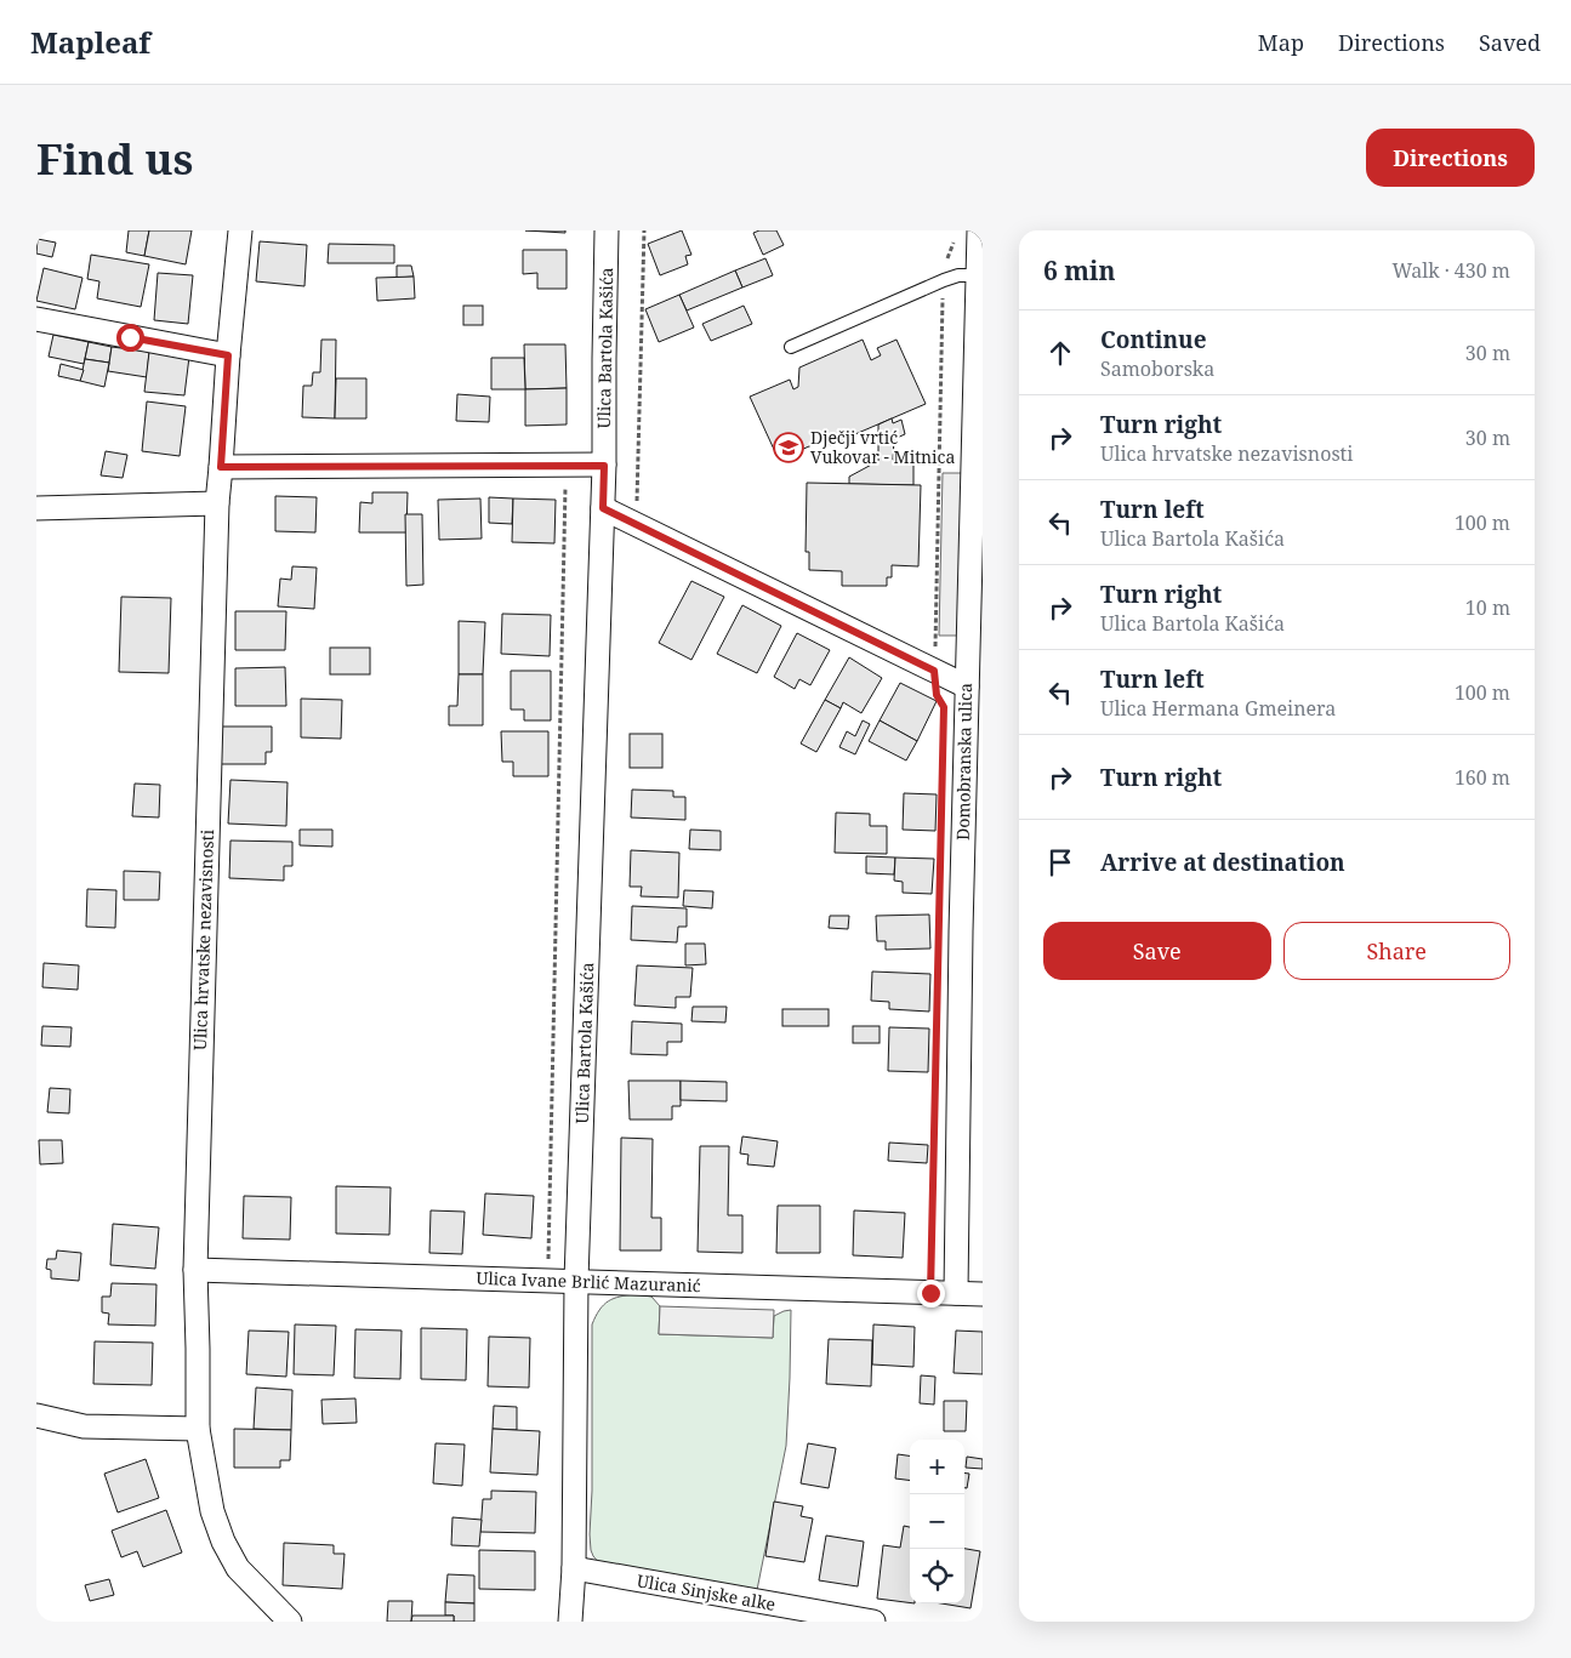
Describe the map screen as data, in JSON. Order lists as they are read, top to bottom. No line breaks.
{"streets":{"street":["Ulica Bartola Kašića","Domobranska ulica","Ulica hrvatske nezavisnosti","Ulica Ivane Brlić Mazuranić","Ulica Sinjske alke"]},"crossings":[["Ulica Bartola Kašića","Ulica Ivane Brlić Mazuranić"],["Ulica Bartola Kašića","Ulica Sinjske alke"],["Domobranska ulica","Ulica Ivane Brlić Mazuranić"],["Ulica hrvatske nezavisnosti","Ulica Ivane Brlić Mazuranić"]],"places":{"school or university":["Dječji vrtić Vukovar - Mitnica"]},"page":{"header":"Mapleaf","nav":["Map","Directions","Saved"],"buttons":["Directions",["Save","Share"]],"title":"Find us","heading":["6 min","Walk · 430 m"],"list":[["Continue","Samoborska","30 m"],["Turn right","Ulica hrvatske nezavisnosti","30 m"],["Turn left","Ulica Bartola Kašića","100 m"],["Turn right","Ulica Bartola Kašića","10 m"],["Turn left","Ulica Hermana Gmeinera","100 m"],["Turn right","160 m"],"Arrive at destination"],"map_buttons":["+","−"]}}
